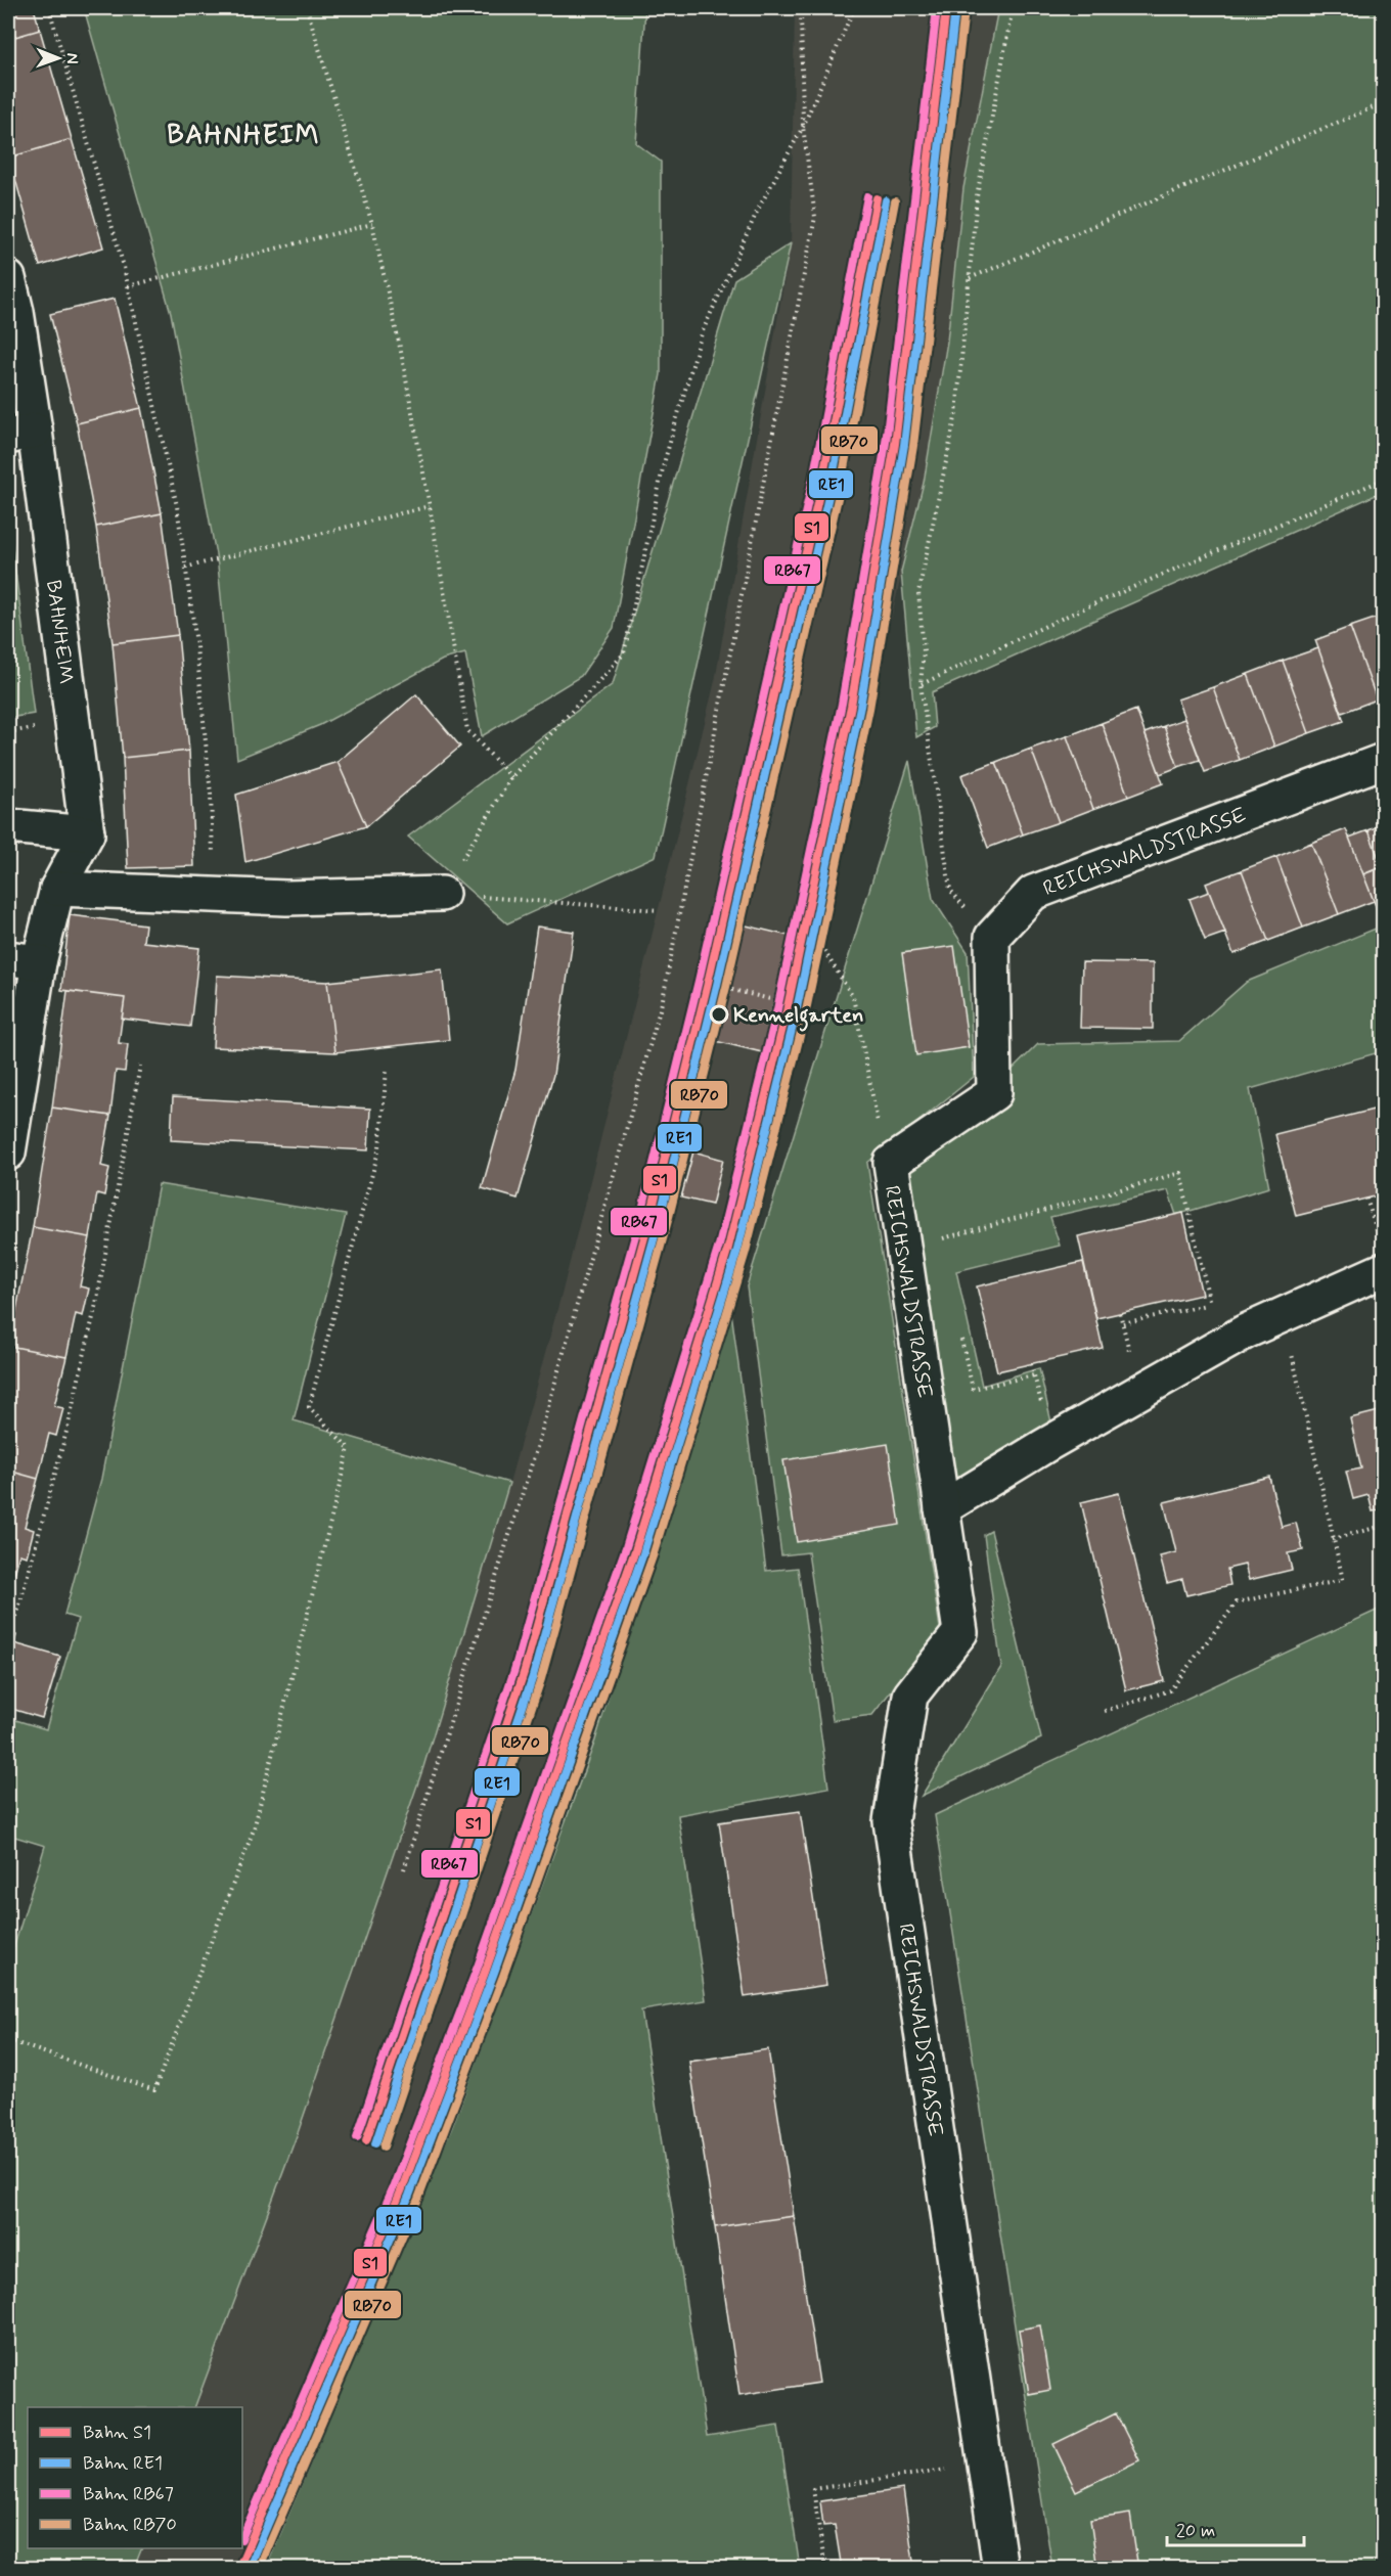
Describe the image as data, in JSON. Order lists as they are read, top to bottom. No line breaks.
{"streets":{"street":["BAHNHEIM","REICHSWALDSTRASSE"]},"districts":["BAHNHEIM"],"places":["Kennelgarten"],"lines":["rail line S1","rail line RB67","rail line RE1","rail line RB70"],"legend":["Bahn S1","Bahn RE1","Bahn RB67","Bahn RB70"],"scale_bar":"20 m","north":"right"}
